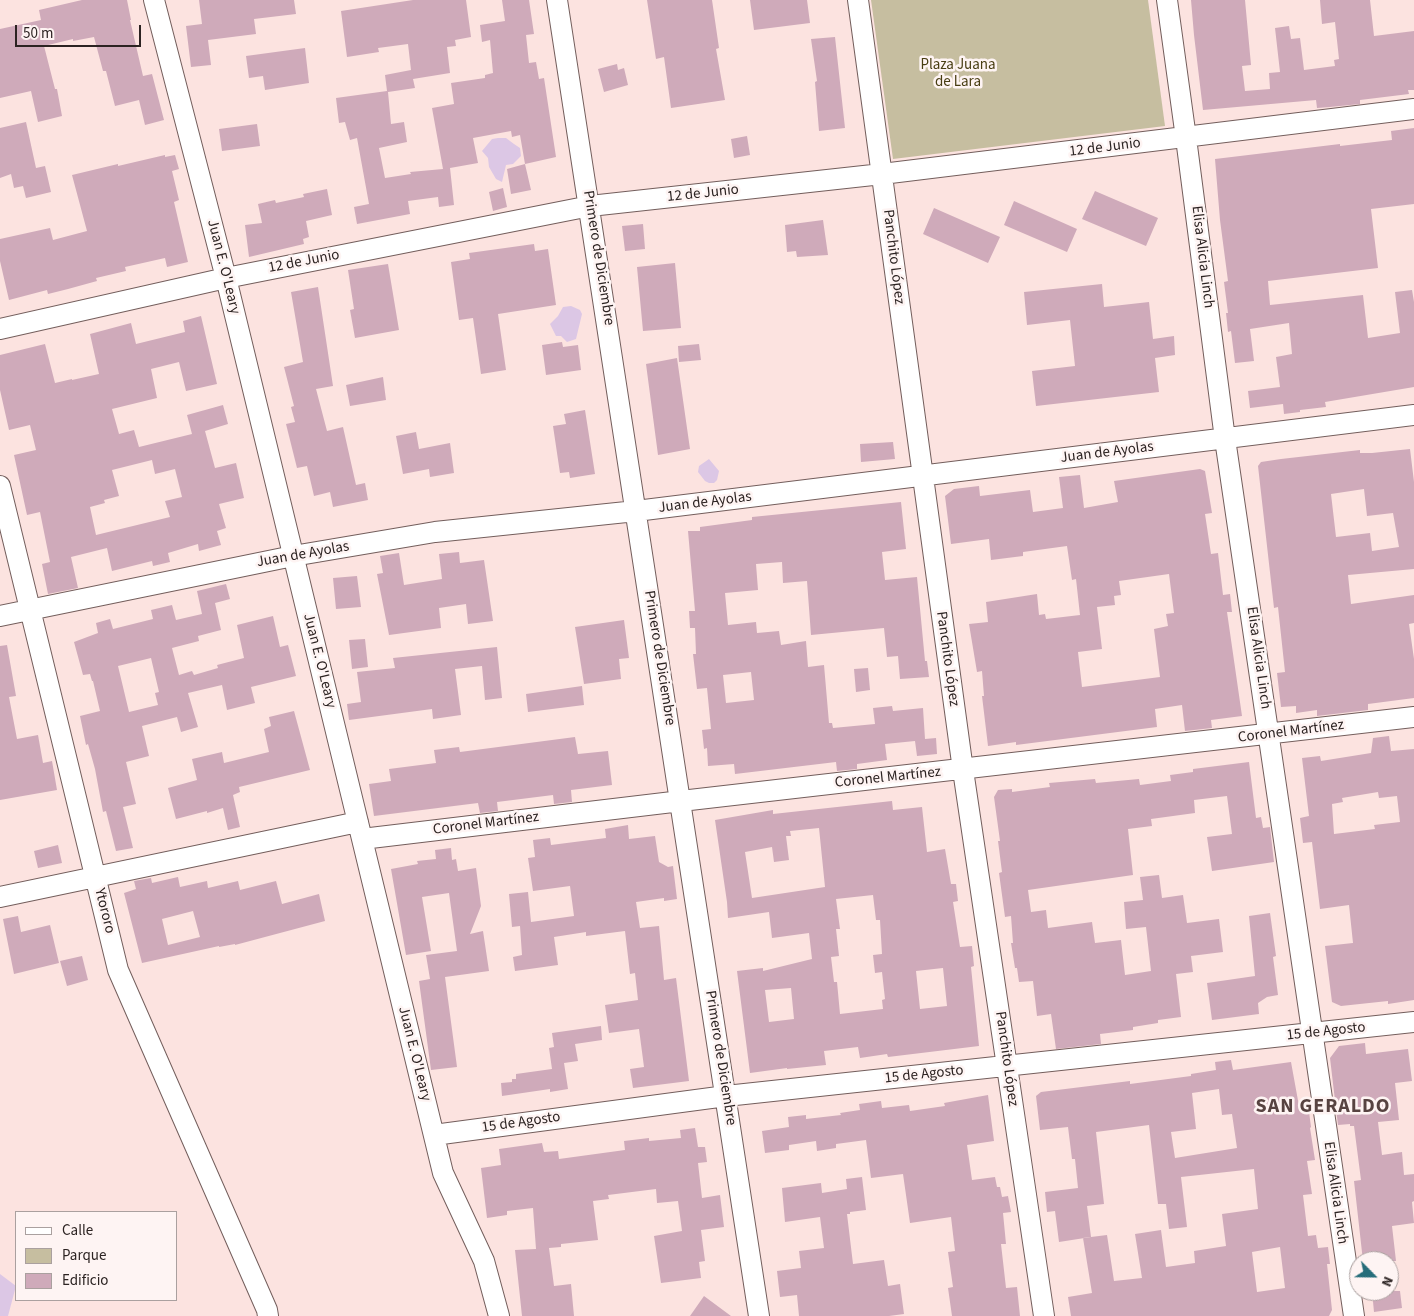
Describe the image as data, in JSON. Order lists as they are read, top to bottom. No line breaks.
{"streets":{"street":["12 de Junio","Panchito López","Elisa Alicia Linch","Primero de Diciembre","Juan E. O'Leary","Juan de Ayolas","Coronel Martínez","Ytororo","15 de Agosto"]},"crossings":[["12 de Junio","Panchito López"],["12 de Junio","Elisa Alicia Linch"],["12 de Junio","Primero de Diciembre"],["12 de Junio","Juan E. O'Leary"],["Panchito López","Juan de Ayolas"],["Panchito López","Coronel Martínez"],["Panchito López","15 de Agosto"],["Elisa Alicia Linch","Juan de Ayolas"],["Elisa Alicia Linch","Coronel Martínez"],["Elisa Alicia Linch","15 de Agosto"],["Primero de Diciembre","Juan de Ayolas"],["Primero de Diciembre","Coronel Martínez"],["Primero de Diciembre","15 de Agosto"],["Juan E. O'Leary","Juan de Ayolas"],["Juan E. O'Leary","Coronel Martínez"],["Juan E. O'Leary","15 de Agosto"],["Juan de Ayolas","Ytororo"],["Coronel Martínez","Ytororo"]],"districts":["SAN GERALDO"],"parks":["Plaza Juana de Lara"],"legend":["Calle","Parque","Edificio"],"scale_bar":"50 m","north":"bottom right"}
